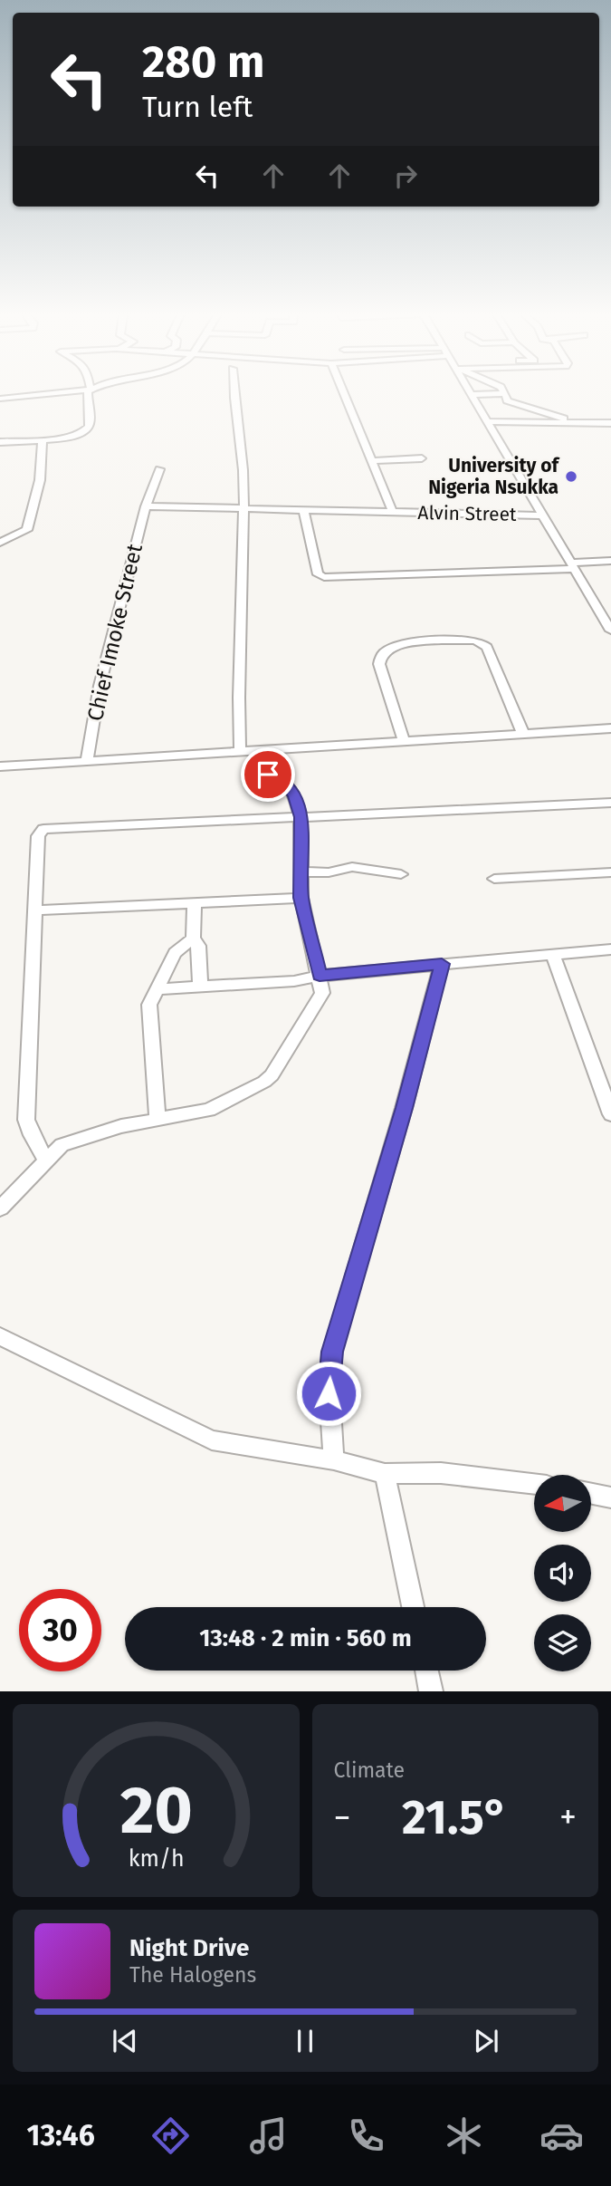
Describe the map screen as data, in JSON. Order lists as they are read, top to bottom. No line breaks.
{"streets":{"street":["Alvin Street","Chief Imoke Street"]},"crossings":[["Alvin Street","Chief Imoke Street"]],"places":["University of Nigeria Nsukka"],"north":"left","page":{"turn":["280 m","Turn left"],"limit":"30","trip":"13:48 · 2 min · 560 m","tile":"Climate","heat":["−","21.5°","+"],"song":["Night Drive","The Halogens"],"tabs":"13:46","gauge":["20","km/h"]}}
